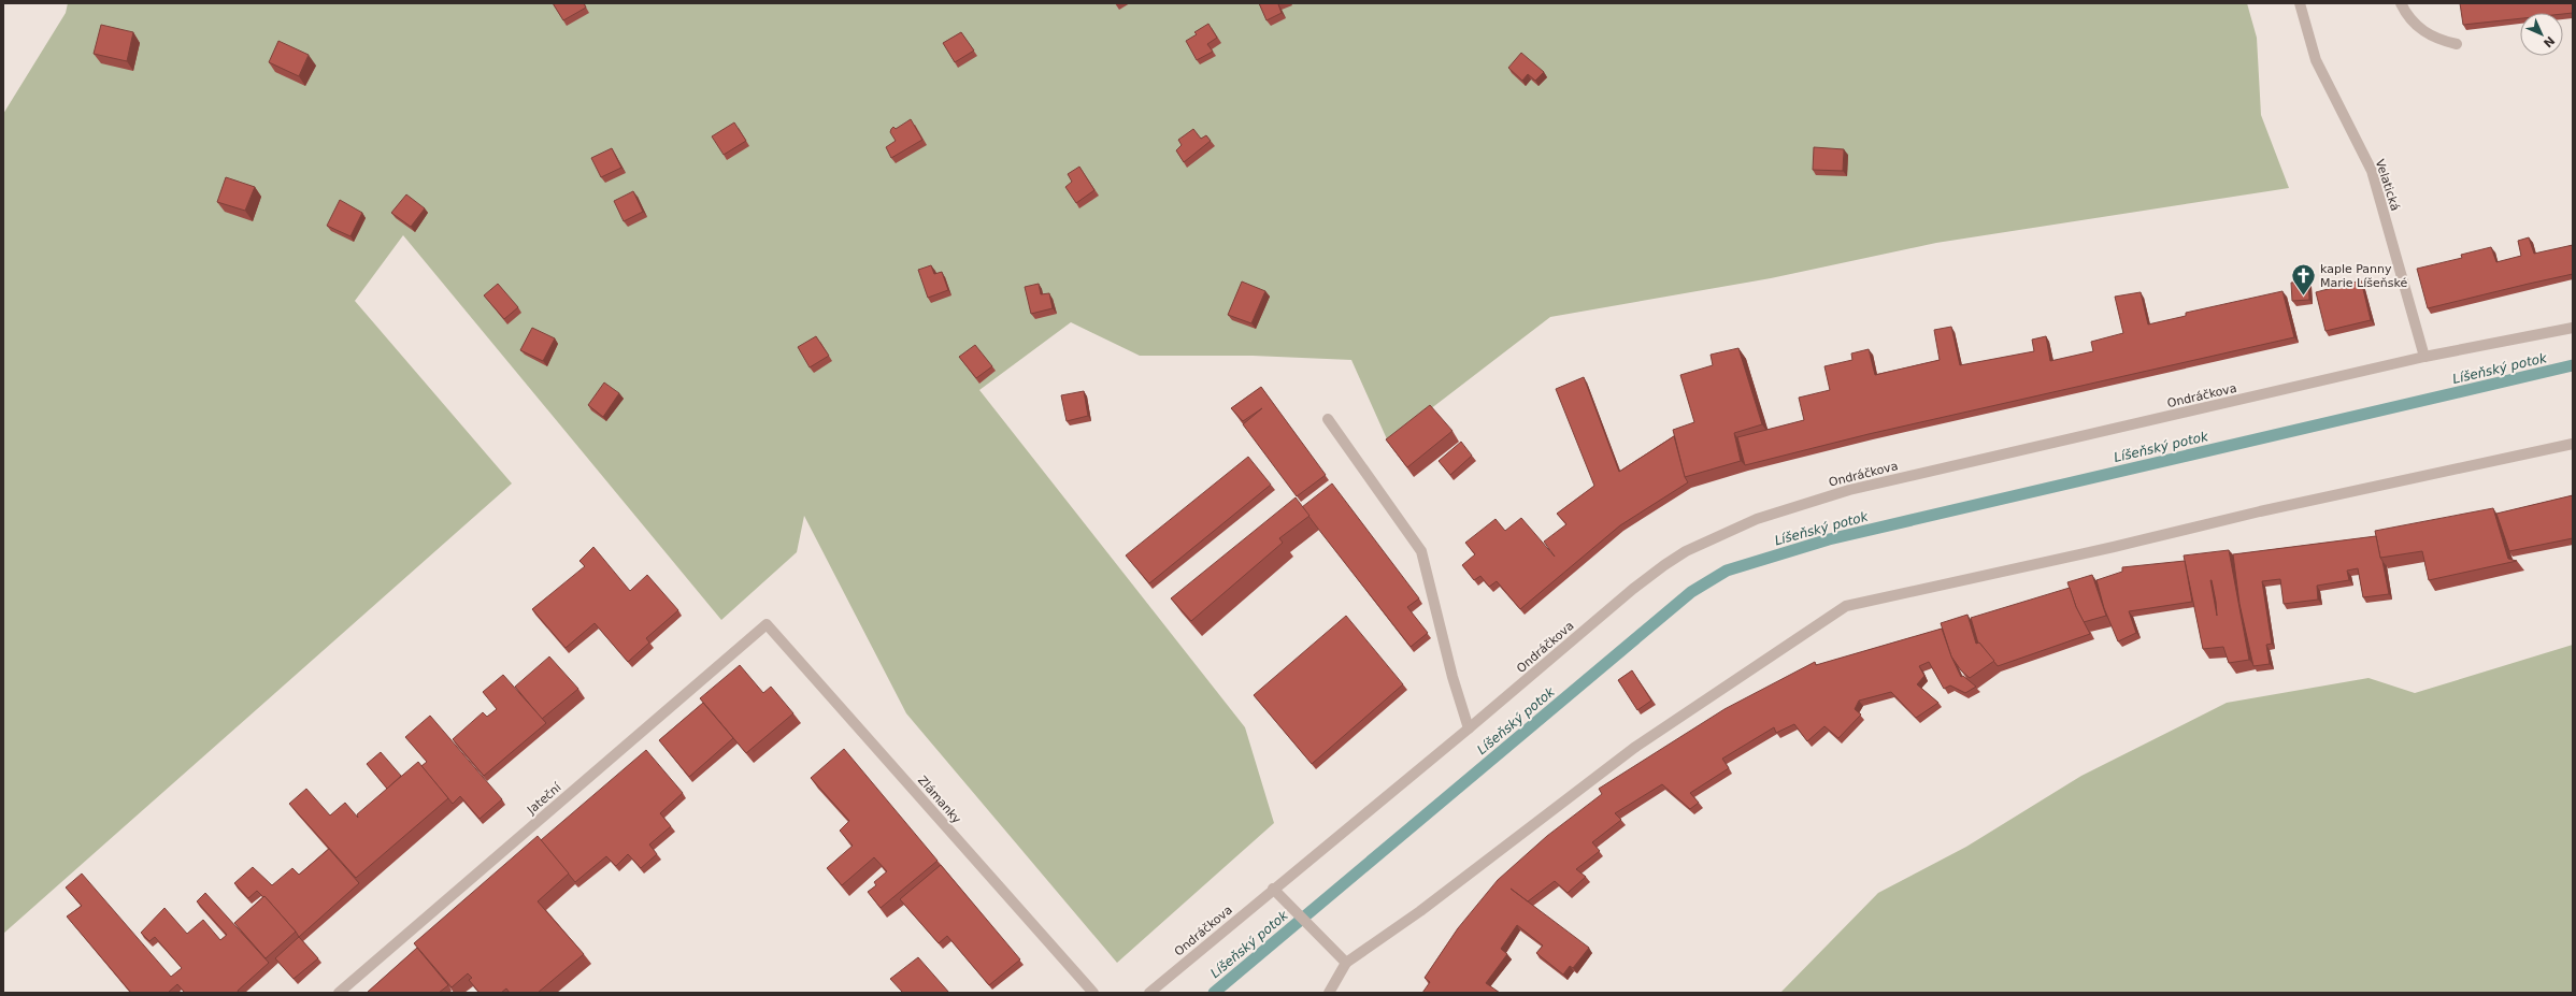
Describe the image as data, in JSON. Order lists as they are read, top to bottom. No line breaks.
{"streets":{"street":["Velatická","Ondráčkova","Jateční","Zlámanky"]},"crossings":[["Velatická","Ondráčkova"],["Jateční","Zlámanky"]],"water":["Líšeňský potok"],"places":{"church":["kaple Panny Marie Líšeňské"]},"north":"bottom right"}
